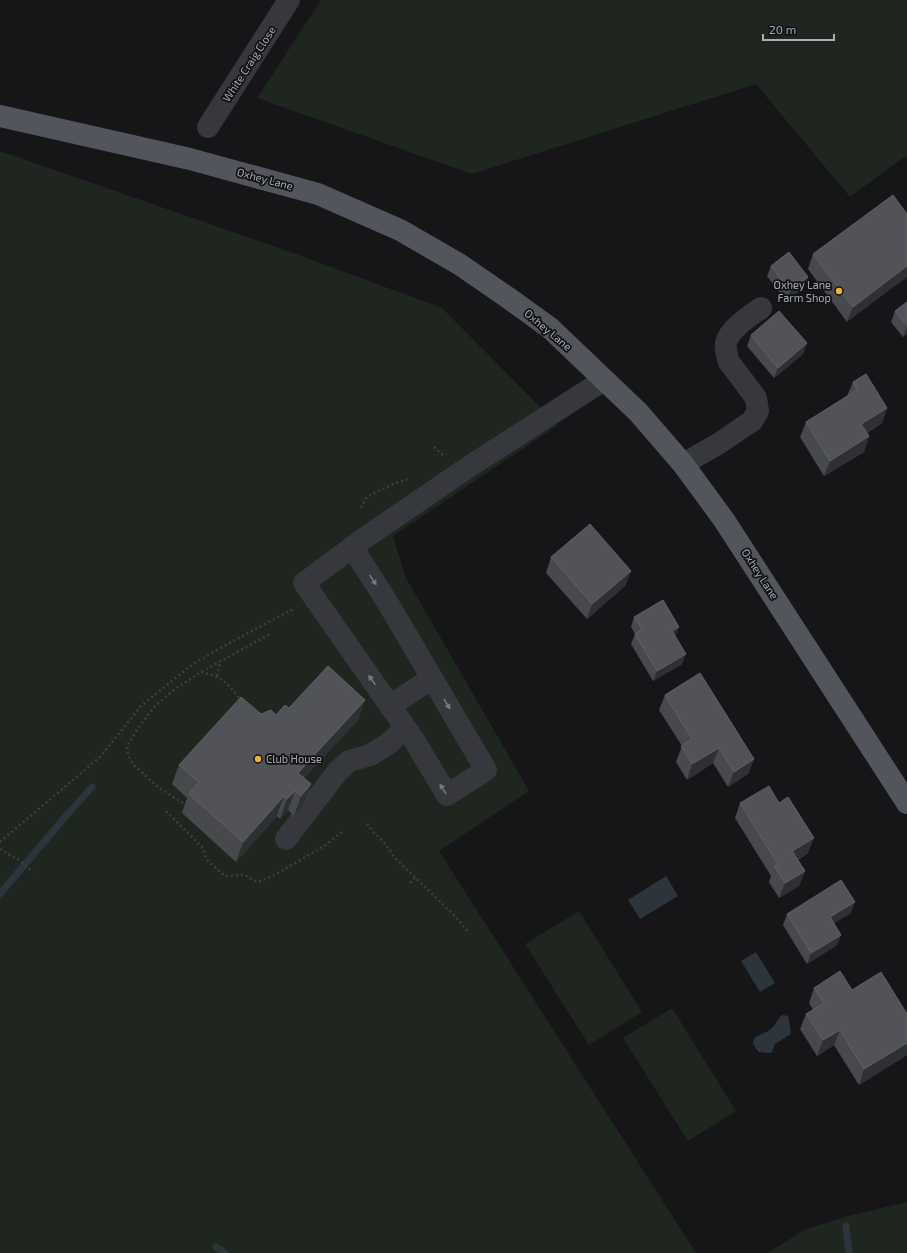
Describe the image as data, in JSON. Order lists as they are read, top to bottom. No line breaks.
{"streets":{"main road":["Oxhey Lane"],"street":["White Craig Close"]},"places":["Oxhey Lane Farm Shop","Club House"],"scale_bar":"20 m"}
